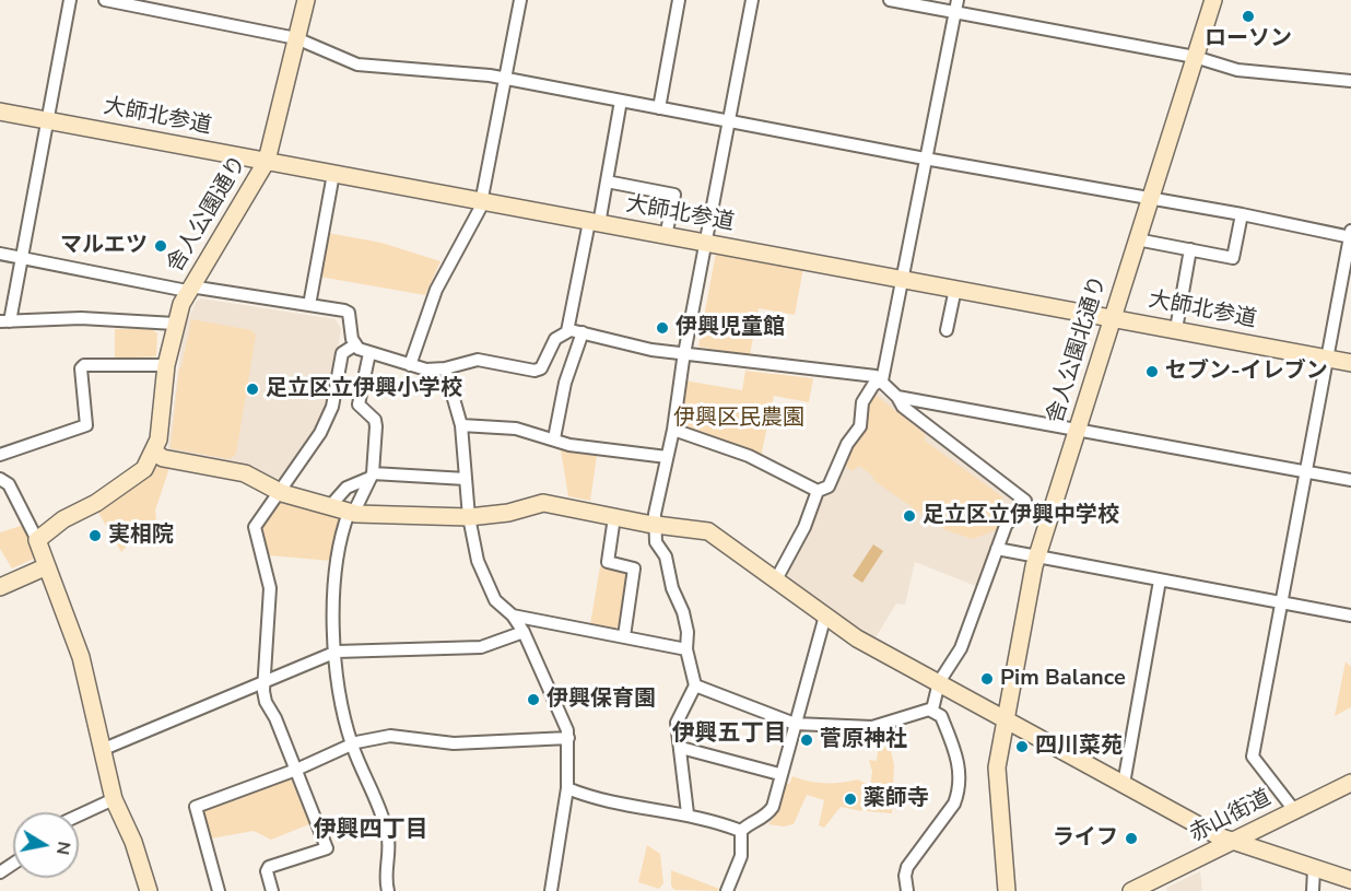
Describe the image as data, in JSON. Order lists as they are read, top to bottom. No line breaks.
{"streets":{"street":["大師北参道","舎人公園通り","舎人公園北通り","赤山街道"]},"crossings":[["大師北参道","舎人公園通り"],["大師北参道","舎人公園北通り"]],"districts":["伊興五丁目","伊興四丁目"],"parks":["伊興区民農園"],"places":["ローソン","マルエツ","伊興児童館","セブン-イレブン","足立区立伊興小学校","足立区立伊興中学校","実相院","Pim Balance","伊興保育園","菅原神社","四川菜苑","薬師寺","ライフ"],"north":"right"}
